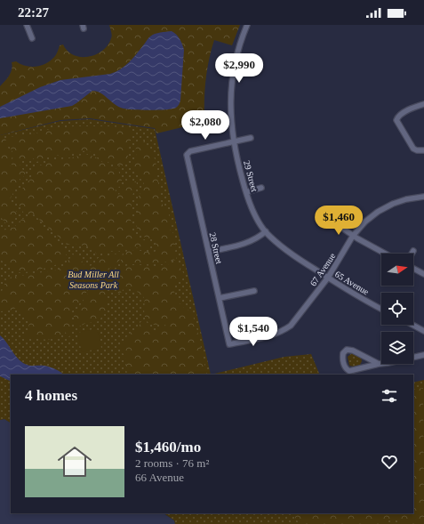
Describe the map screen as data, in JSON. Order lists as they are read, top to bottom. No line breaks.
{"streets":{"street":["29 Street","28 Street","67 Avenue","65 Avenue"]},"crossings":[["29 Street","28 Street"],["29 Street","67 Avenue"],["29 Street","65 Avenue"],["28 Street","67 Avenue"],["67 Avenue","65 Avenue"]],"parks":["Bud Miller All Seasons Park"],"north":"right","page":{"status":"22:27","price":["$2,990","$2,080","$1,460","$1,540"],"heading":"4 homes","list":[{"name":"$1,460/mo","note":"2 rooms · 76 m² · 66 Avenue"}]}}
